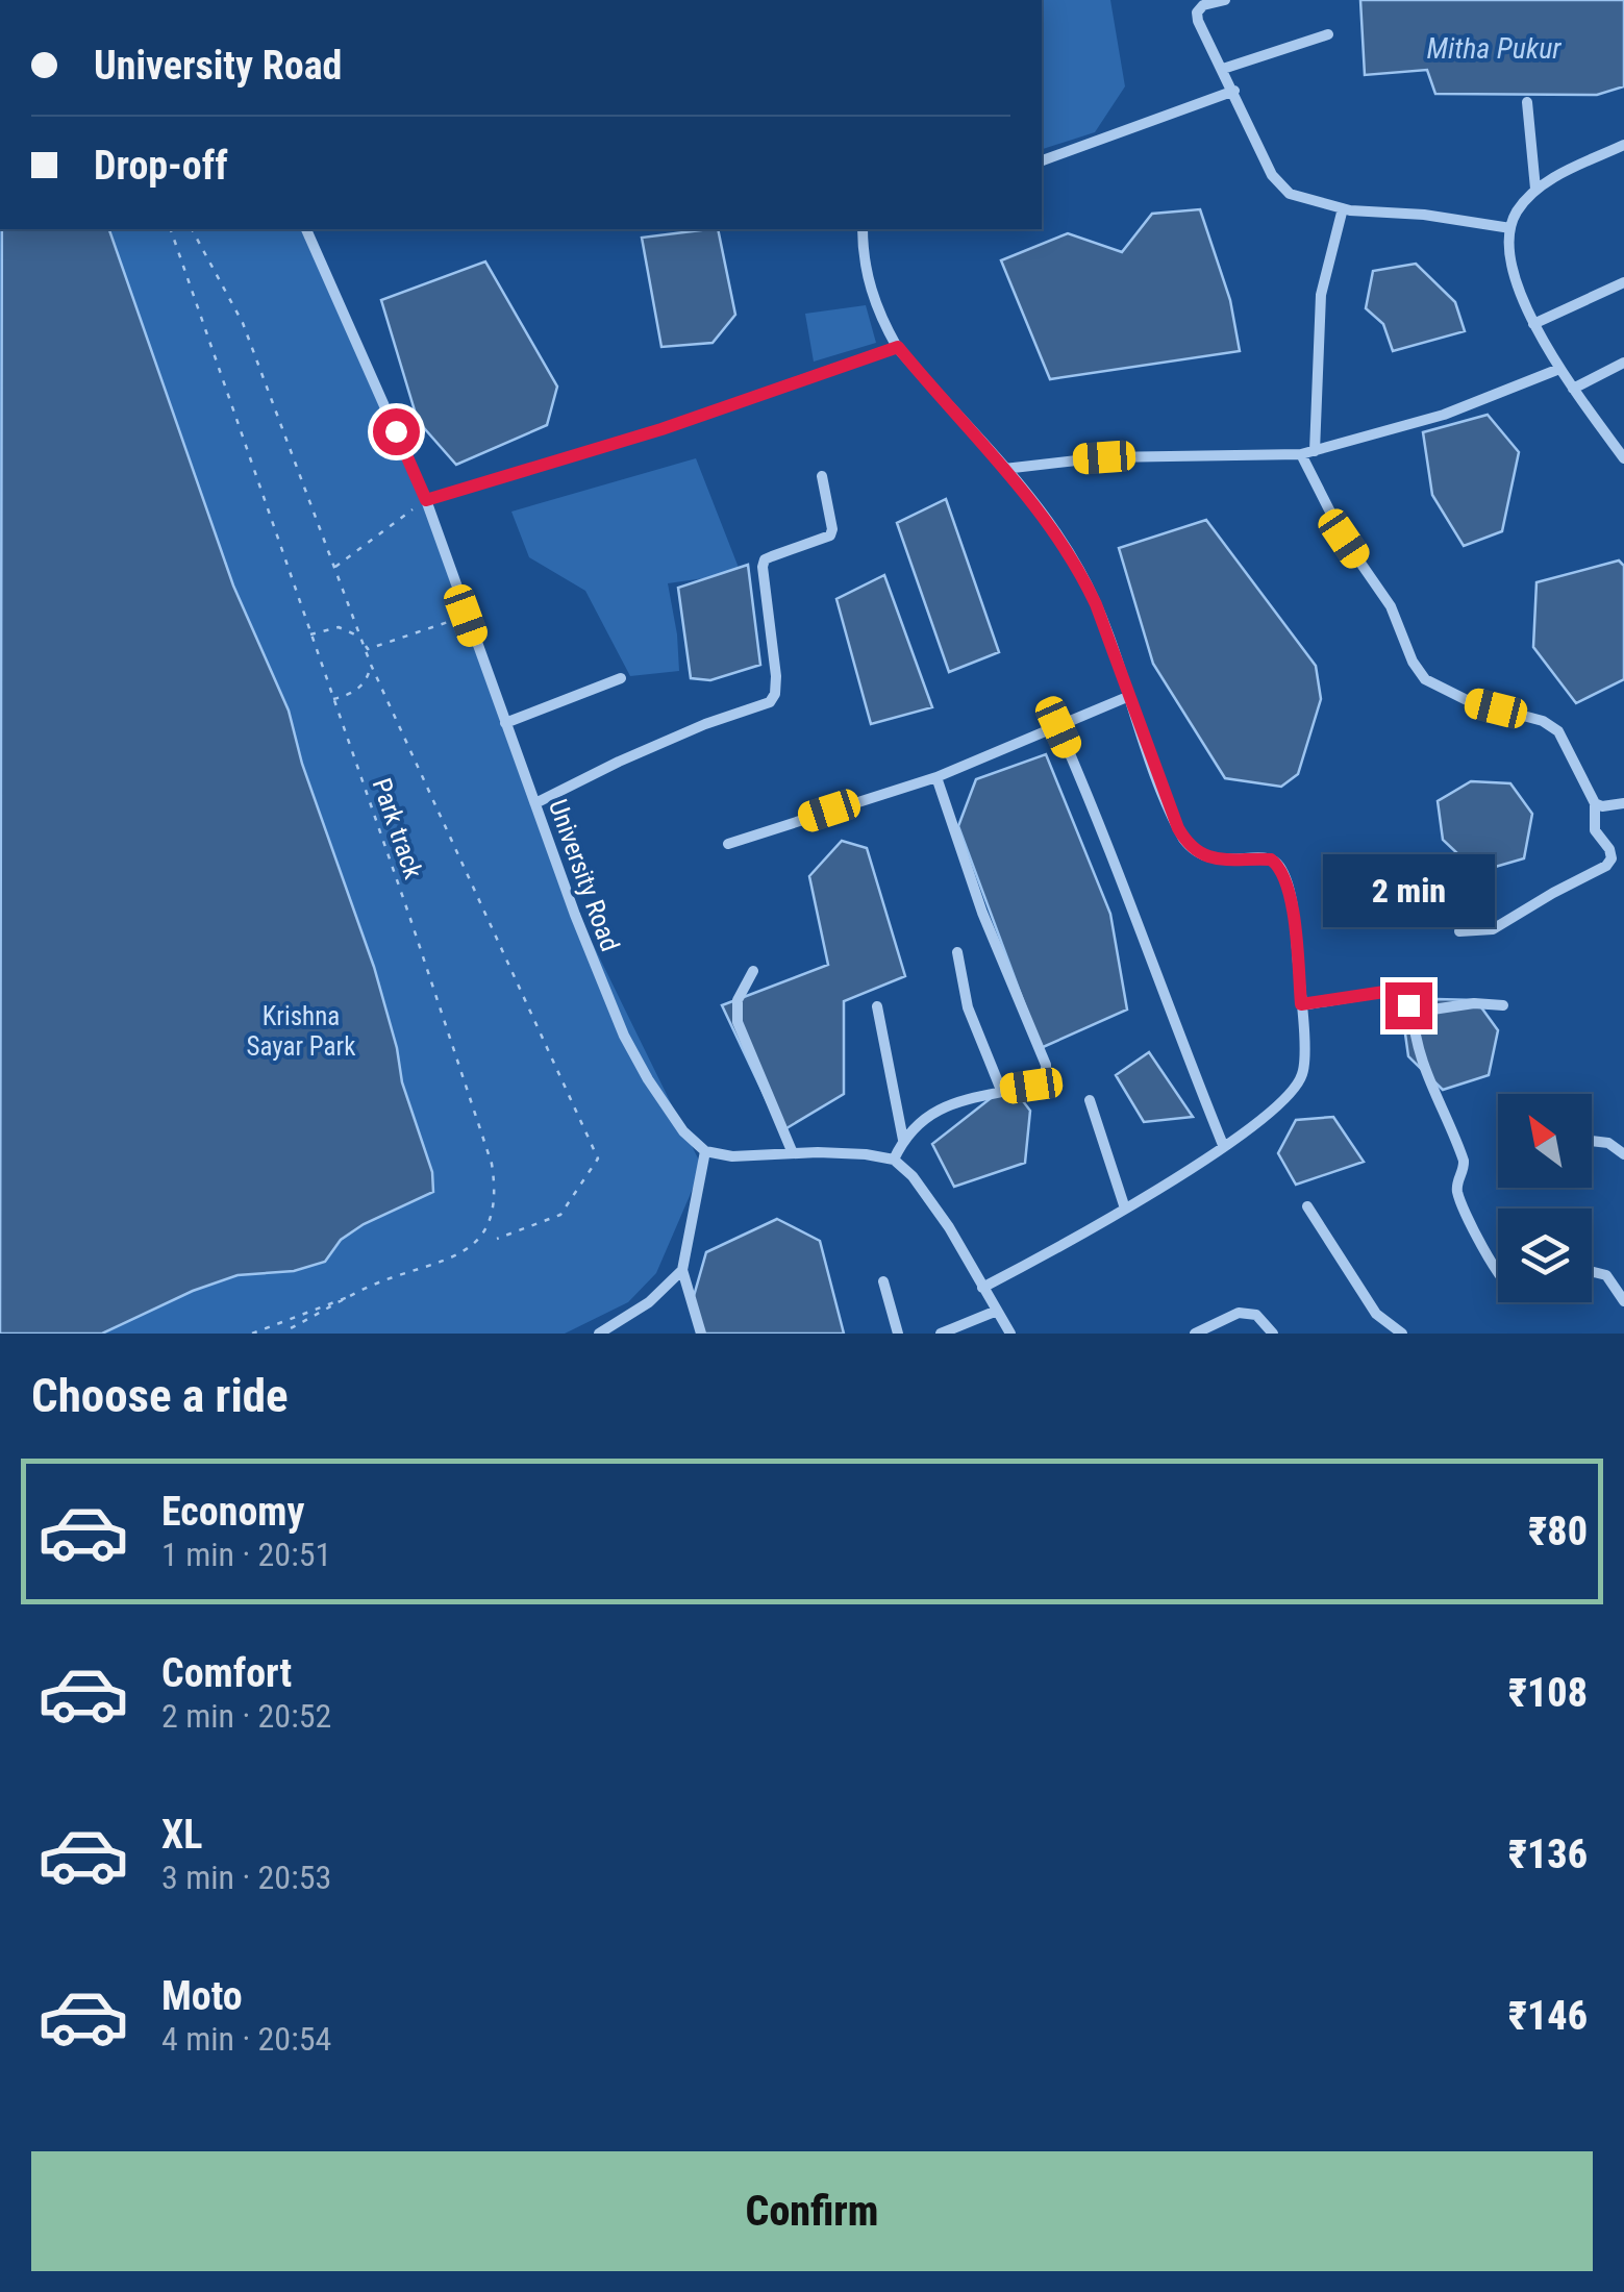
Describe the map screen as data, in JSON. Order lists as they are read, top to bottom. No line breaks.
{"streets":{"street":["University Road"],"path":["Park track"]},"water":["Mitha Pukur"],"parks":["Krishna Sayar Park"],"north":"top left","page":{"banner":["University Road","Drop-off"],"bubble":"2 min","heading":"Choose a ride","list":[{"name":"Economy","note":"1 min · 20:51","value":"₹80"},{"name":"Comfort","note":"2 min · 20:52","value":"₹108"},{"name":"XL","note":"3 min · 20:53","value":"₹136"},{"name":"Moto","note":"4 min · 20:54","value":"₹146"}],"buttons":"Confirm"}}
